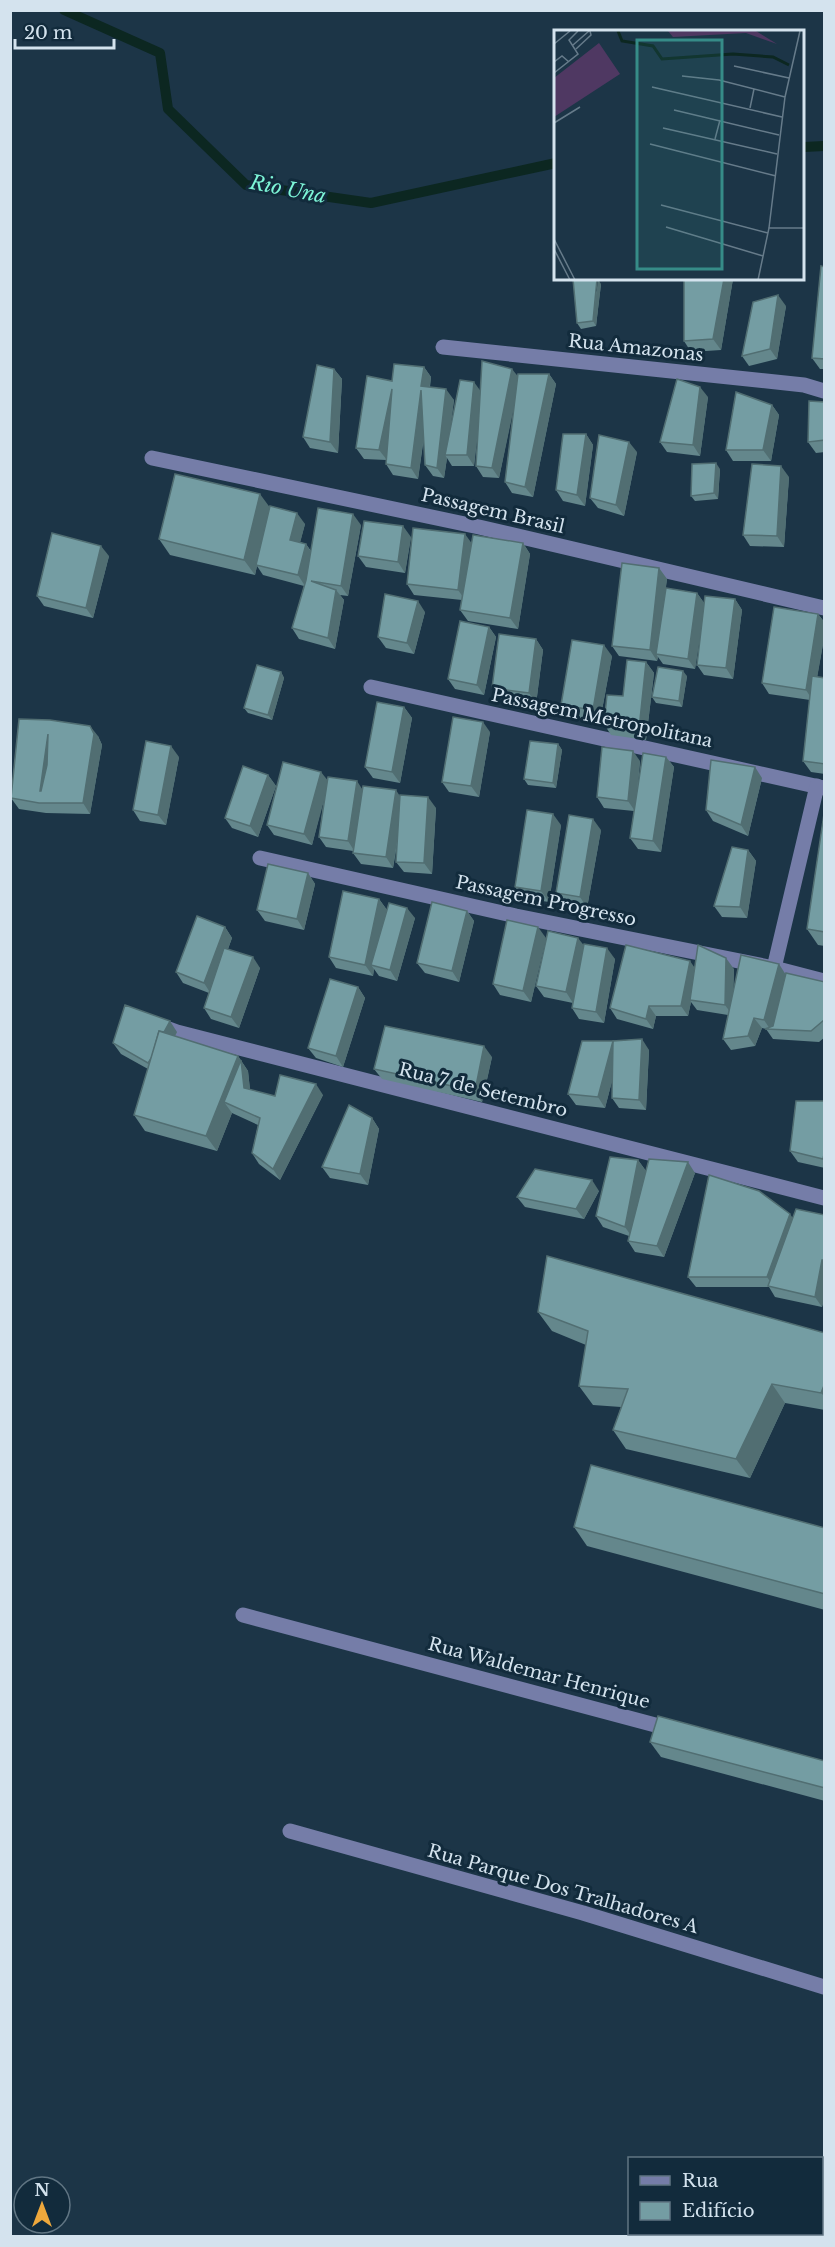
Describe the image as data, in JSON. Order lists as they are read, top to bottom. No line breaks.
{"streets":{"street":["Rua Amazonas","Passagem Brasil","Passagem Metropolitana","Passagem Progresso","Rua 7 de Setembro","Rua Waldemar Henrique","Rua Parque Dos Tralhadores A"]},"water":["Rio Una"],"legend":["Rua","Edifício"],"scale_bar":"20 m","north":"top"}
